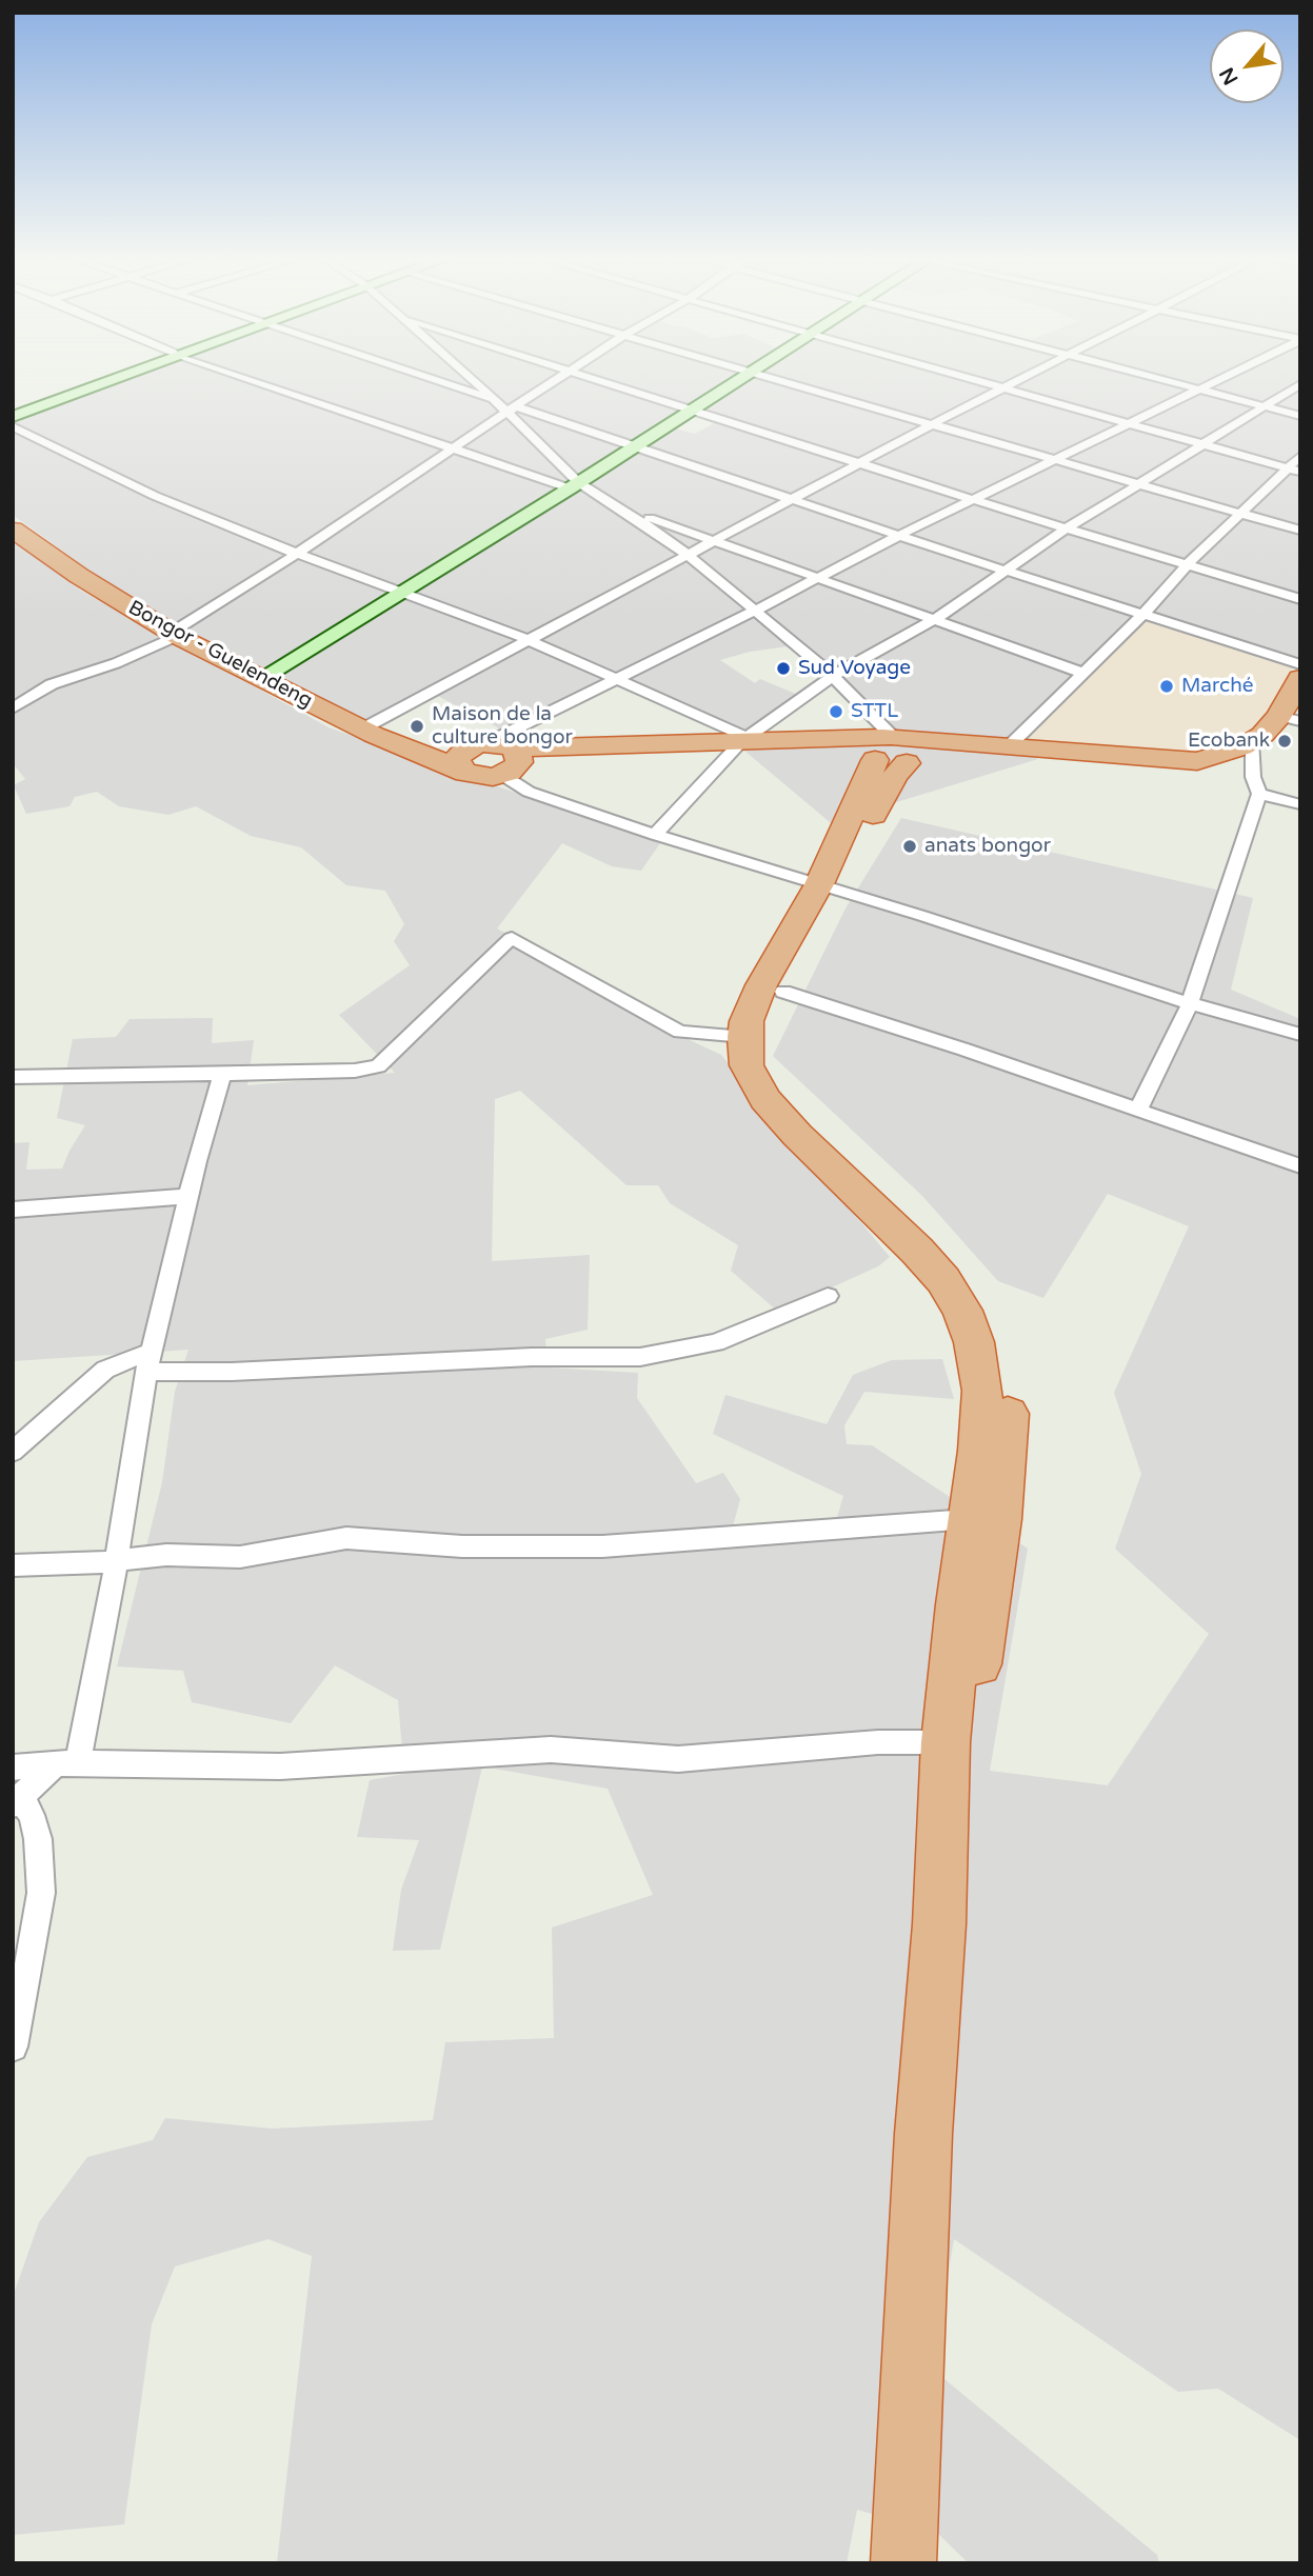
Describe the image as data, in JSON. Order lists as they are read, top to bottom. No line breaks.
{"streets":{"highway":["Bongor - Guelendeng"]},"places":["Sud Voyage","Marché","STTL","Maison de la culture bongor","Ecobank","anats bongor"],"north":"bottom left"}
